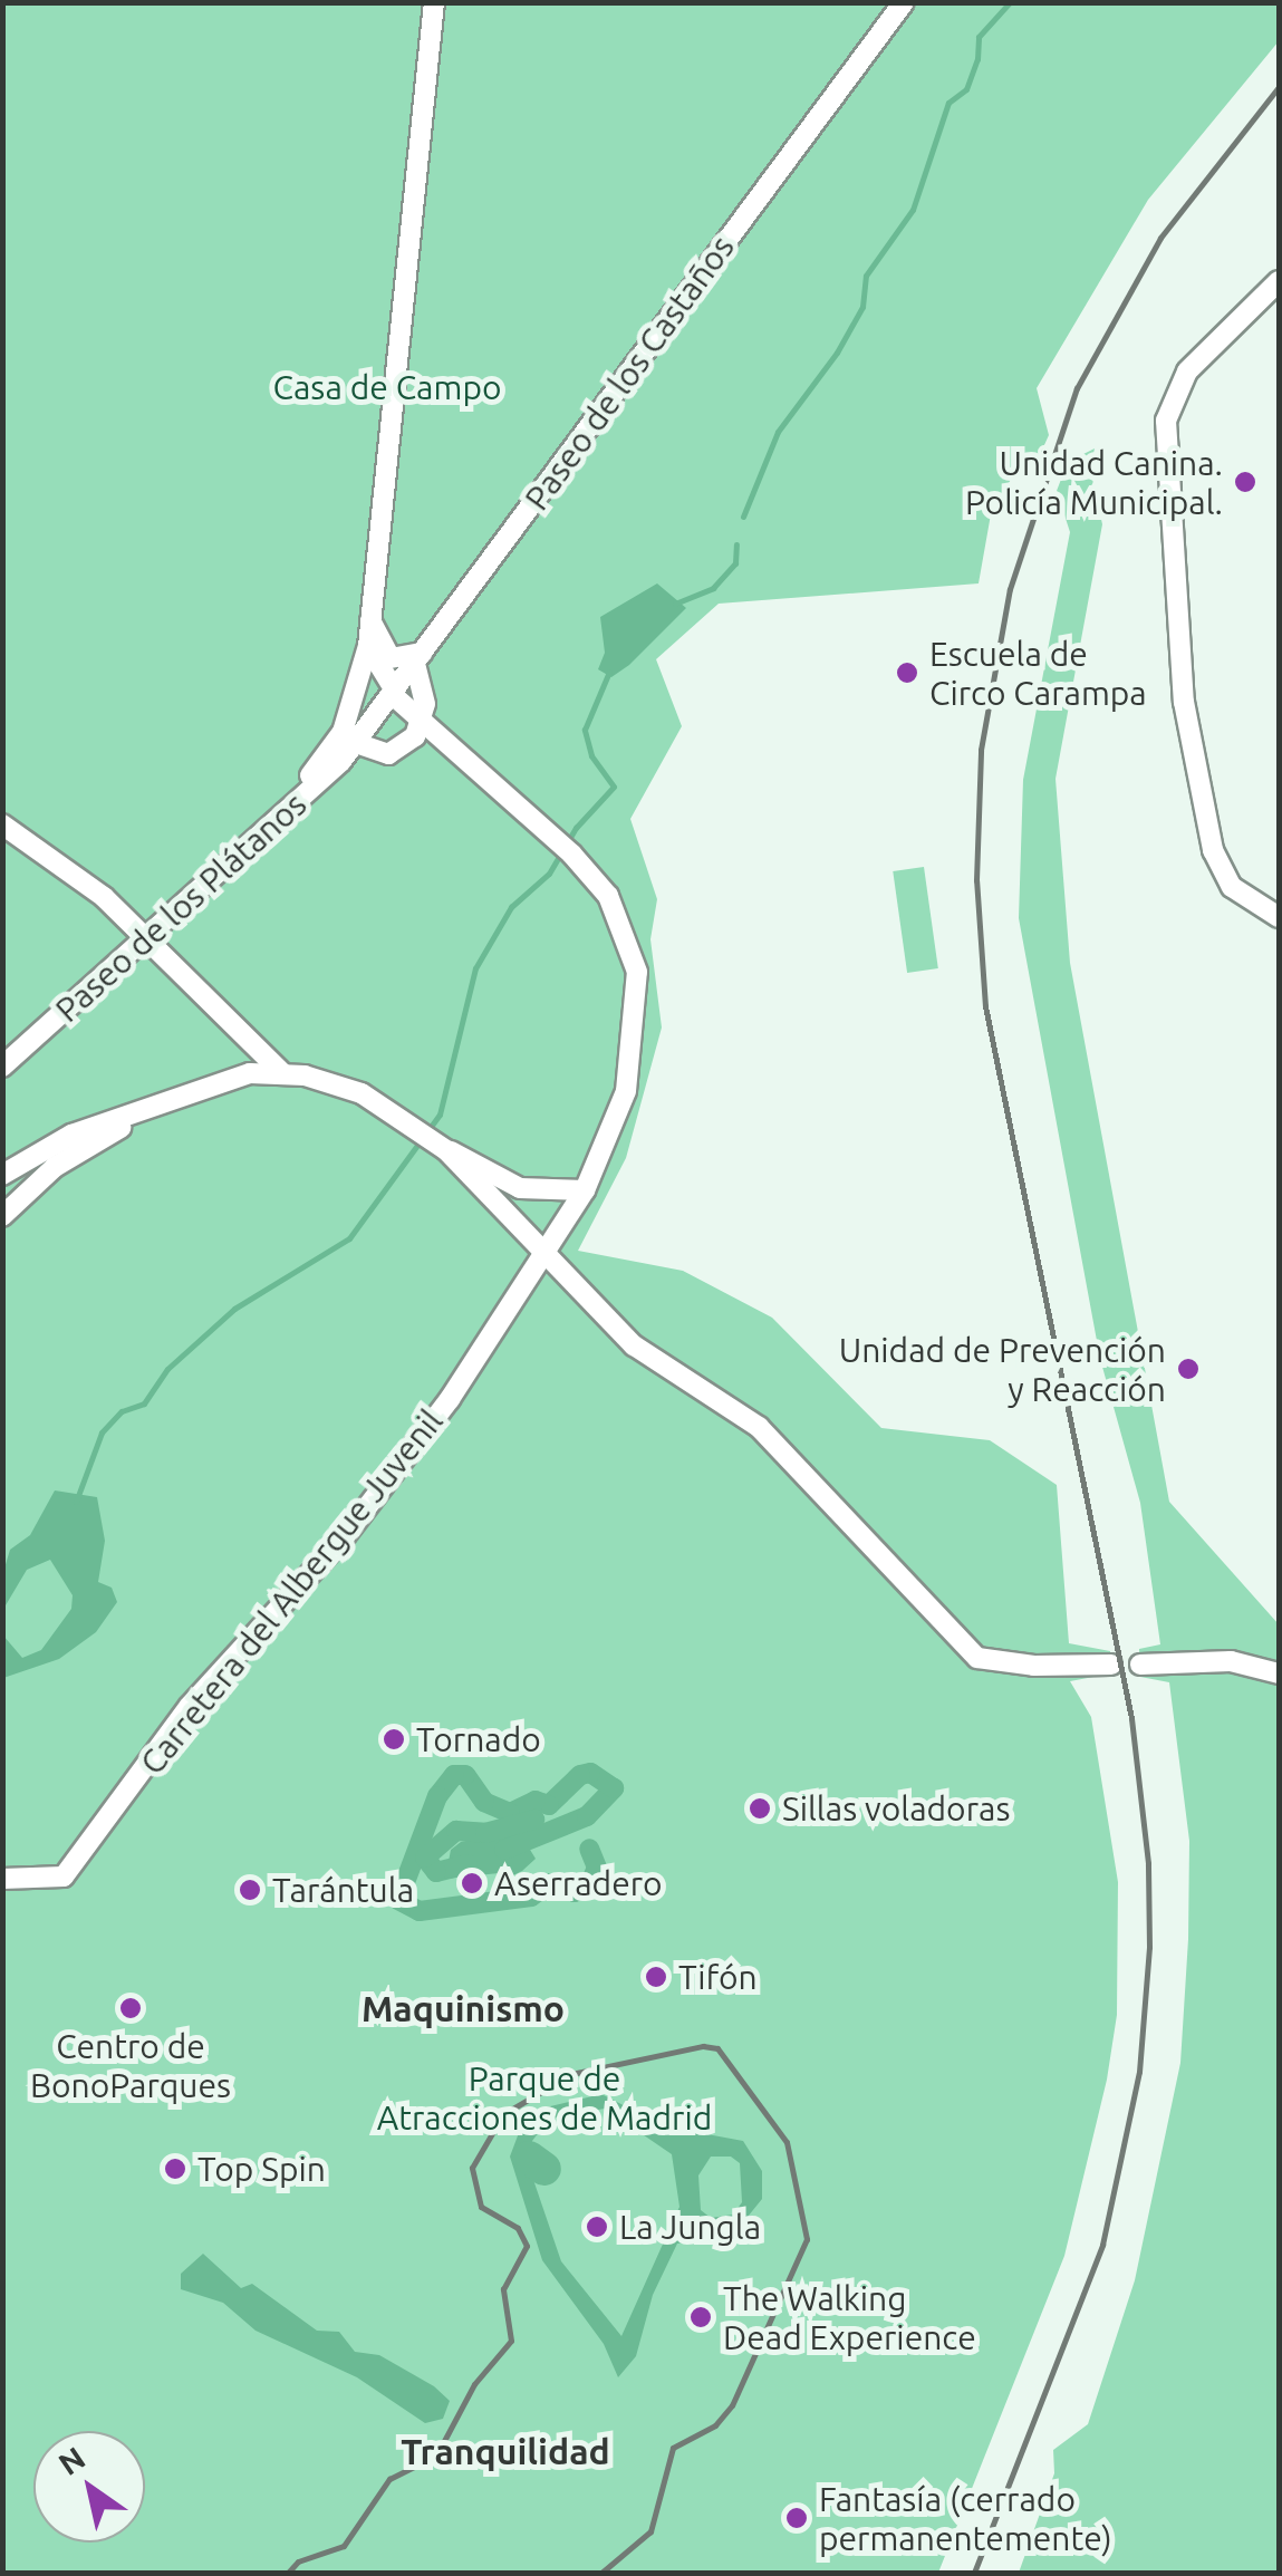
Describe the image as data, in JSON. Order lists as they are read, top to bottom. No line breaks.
{"streets":{"street":["Paseo de los Castaños","Paseo de los Plátanos","Carretera del Albergue Juvenil"]},"crossings":[["Paseo de los Castaños","Paseo de los Plátanos"]],"districts":["Maquinismo","Tranquilidad"],"parks":["Casa de Campo","Parque de Atracciones de Madrid"],"places":["Unidad Canina. Policía Municipal.","Escuela de Circo Carampa","Unidad de Prevención y Reacción","Tornado","Sillas voladoras","Aserradero","Tarántula","Tifón","Centro de BonoParques","Top Spin","La Jungla","The Walking Dead Experience","Fantasía (cerrado permanentemente)"],"north":"top left"}
